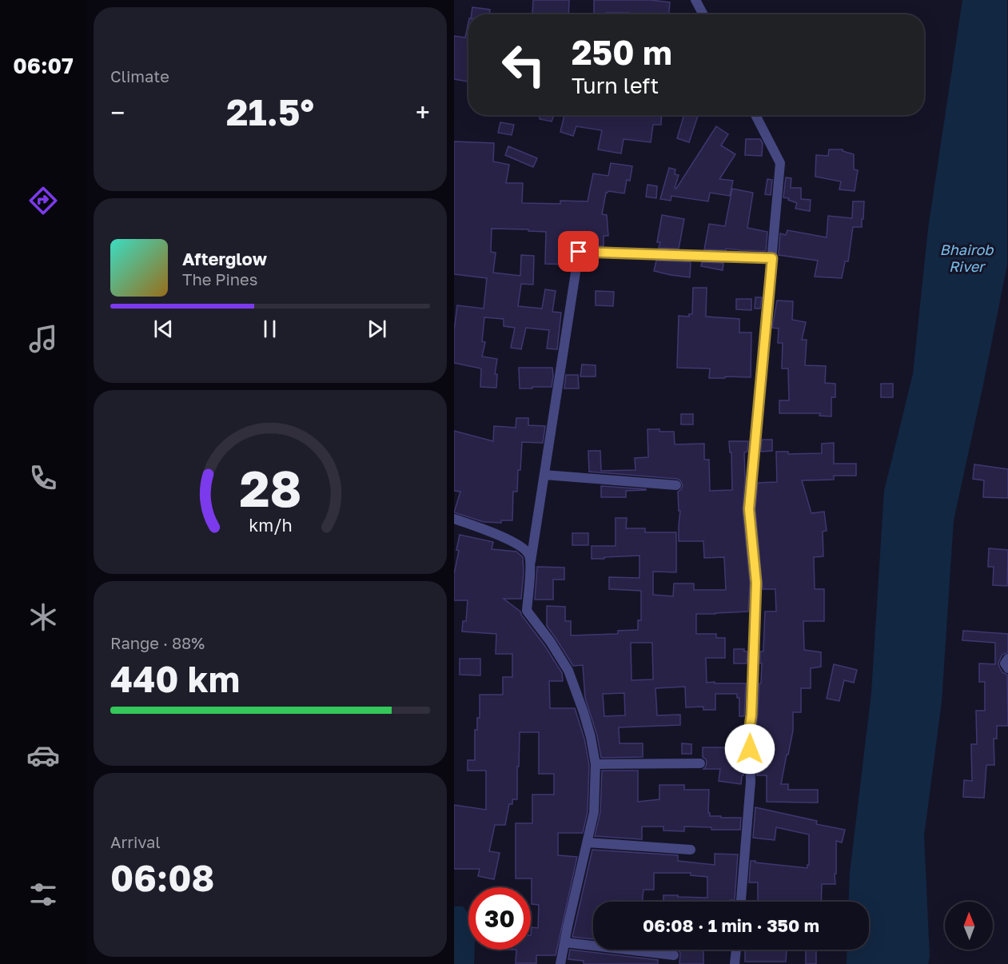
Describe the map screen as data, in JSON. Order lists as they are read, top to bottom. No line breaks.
{"water":["Bhairob River"],"north":"top","page":{"tabs":"06:07","tile":["Climate",["Range · 88%","440 km"],["Arrival","06:08"]],"turn":["250 m","Turn left"],"heat":["−","21.5°","+"],"song":["Afterglow","The Pines"],"limit":"30","trip":"06:08 · 1 min · 350 m","gauge":["28","km/h"]}}
